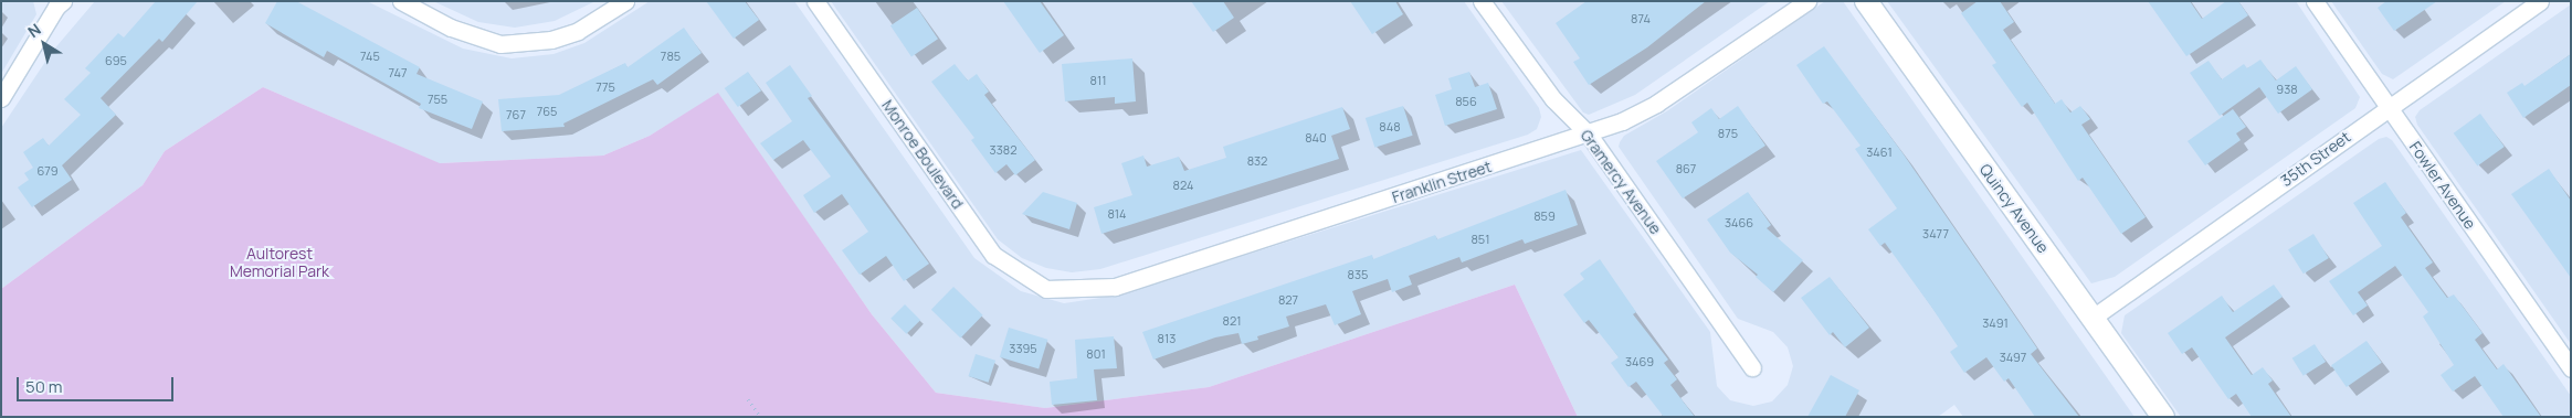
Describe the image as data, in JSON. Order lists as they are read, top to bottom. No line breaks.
{"streets":{"street":["Monroe Boulevard","35th Street","Franklin Street","Gramercy Avenue","Fowler Avenue","Quincy Avenue"]},"crossings":[["Monroe Boulevard","Franklin Street"],["35th Street","Fowler Avenue"],["35th Street","Quincy Avenue"],["Franklin Street","Gramercy Avenue"]],"parks":["Aultorest Memorial Park"],"house_numbers":["874","745","785","695","747","811","775","938","755","856","765","767","848","875","840","3382","3461","832","867","679","824","814","859","3466","3477","851","835","827","821","3491","813","3395","801","3497","3469"],"scale_bar":"50 m","north":"top left"}
